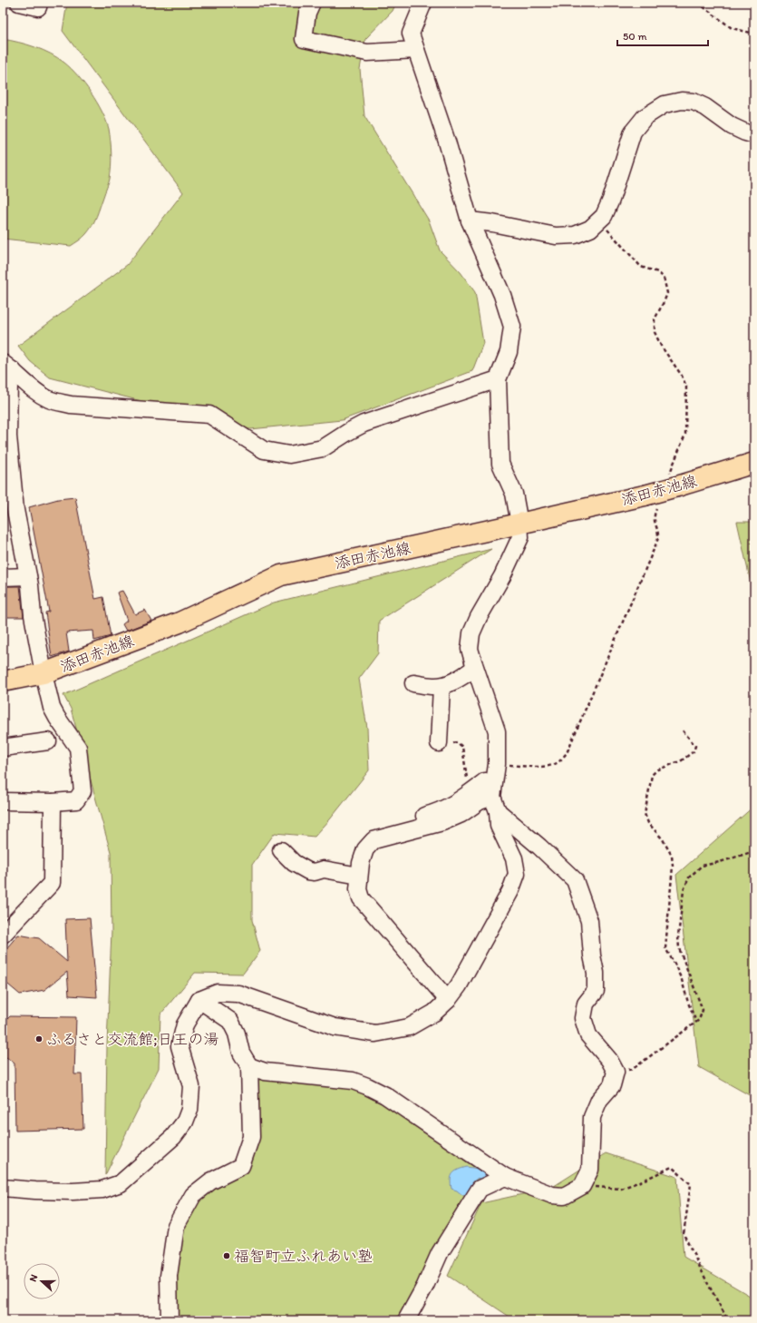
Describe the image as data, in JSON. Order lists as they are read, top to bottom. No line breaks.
{"streets":{"main road":["添田赤池線"]},"places":["ふるさと交流館;日王の湯","福智町立ふれあい塾"],"scale_bar":"50 m","north":"left"}
